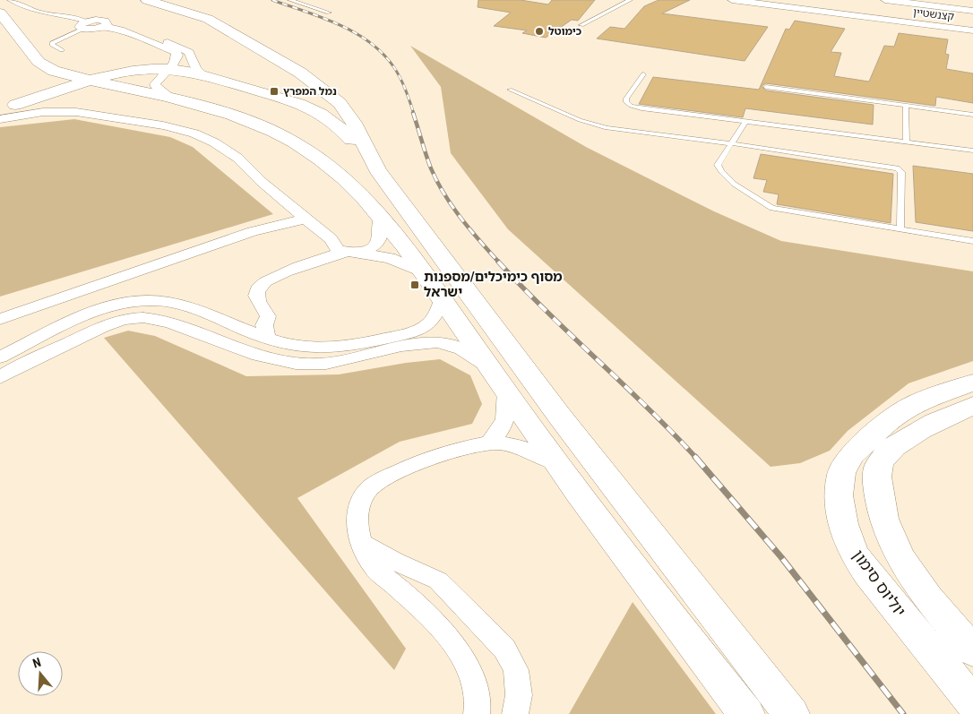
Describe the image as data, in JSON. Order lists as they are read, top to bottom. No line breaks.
{"streets":{"street":["קצנשטיין","יוליוס סימון"]},"places":{"other":["כימוטל"],"transit":["נמל המפרץ","מסוף כימיכלים/מספנות ישראל"]},"north":"top"}
